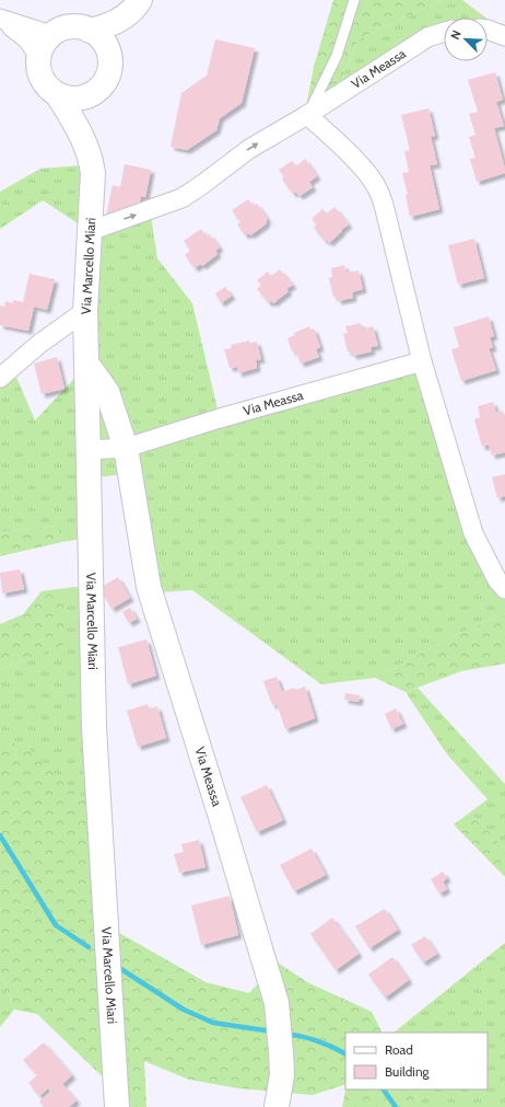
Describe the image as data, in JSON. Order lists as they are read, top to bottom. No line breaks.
{"streets":{"main road":["Via Meassa","Via Marcello Miari"]},"crossings":[["Via Meassa","Via Marcello Miari"]],"legend":["Road","Building"],"north":"top left"}
